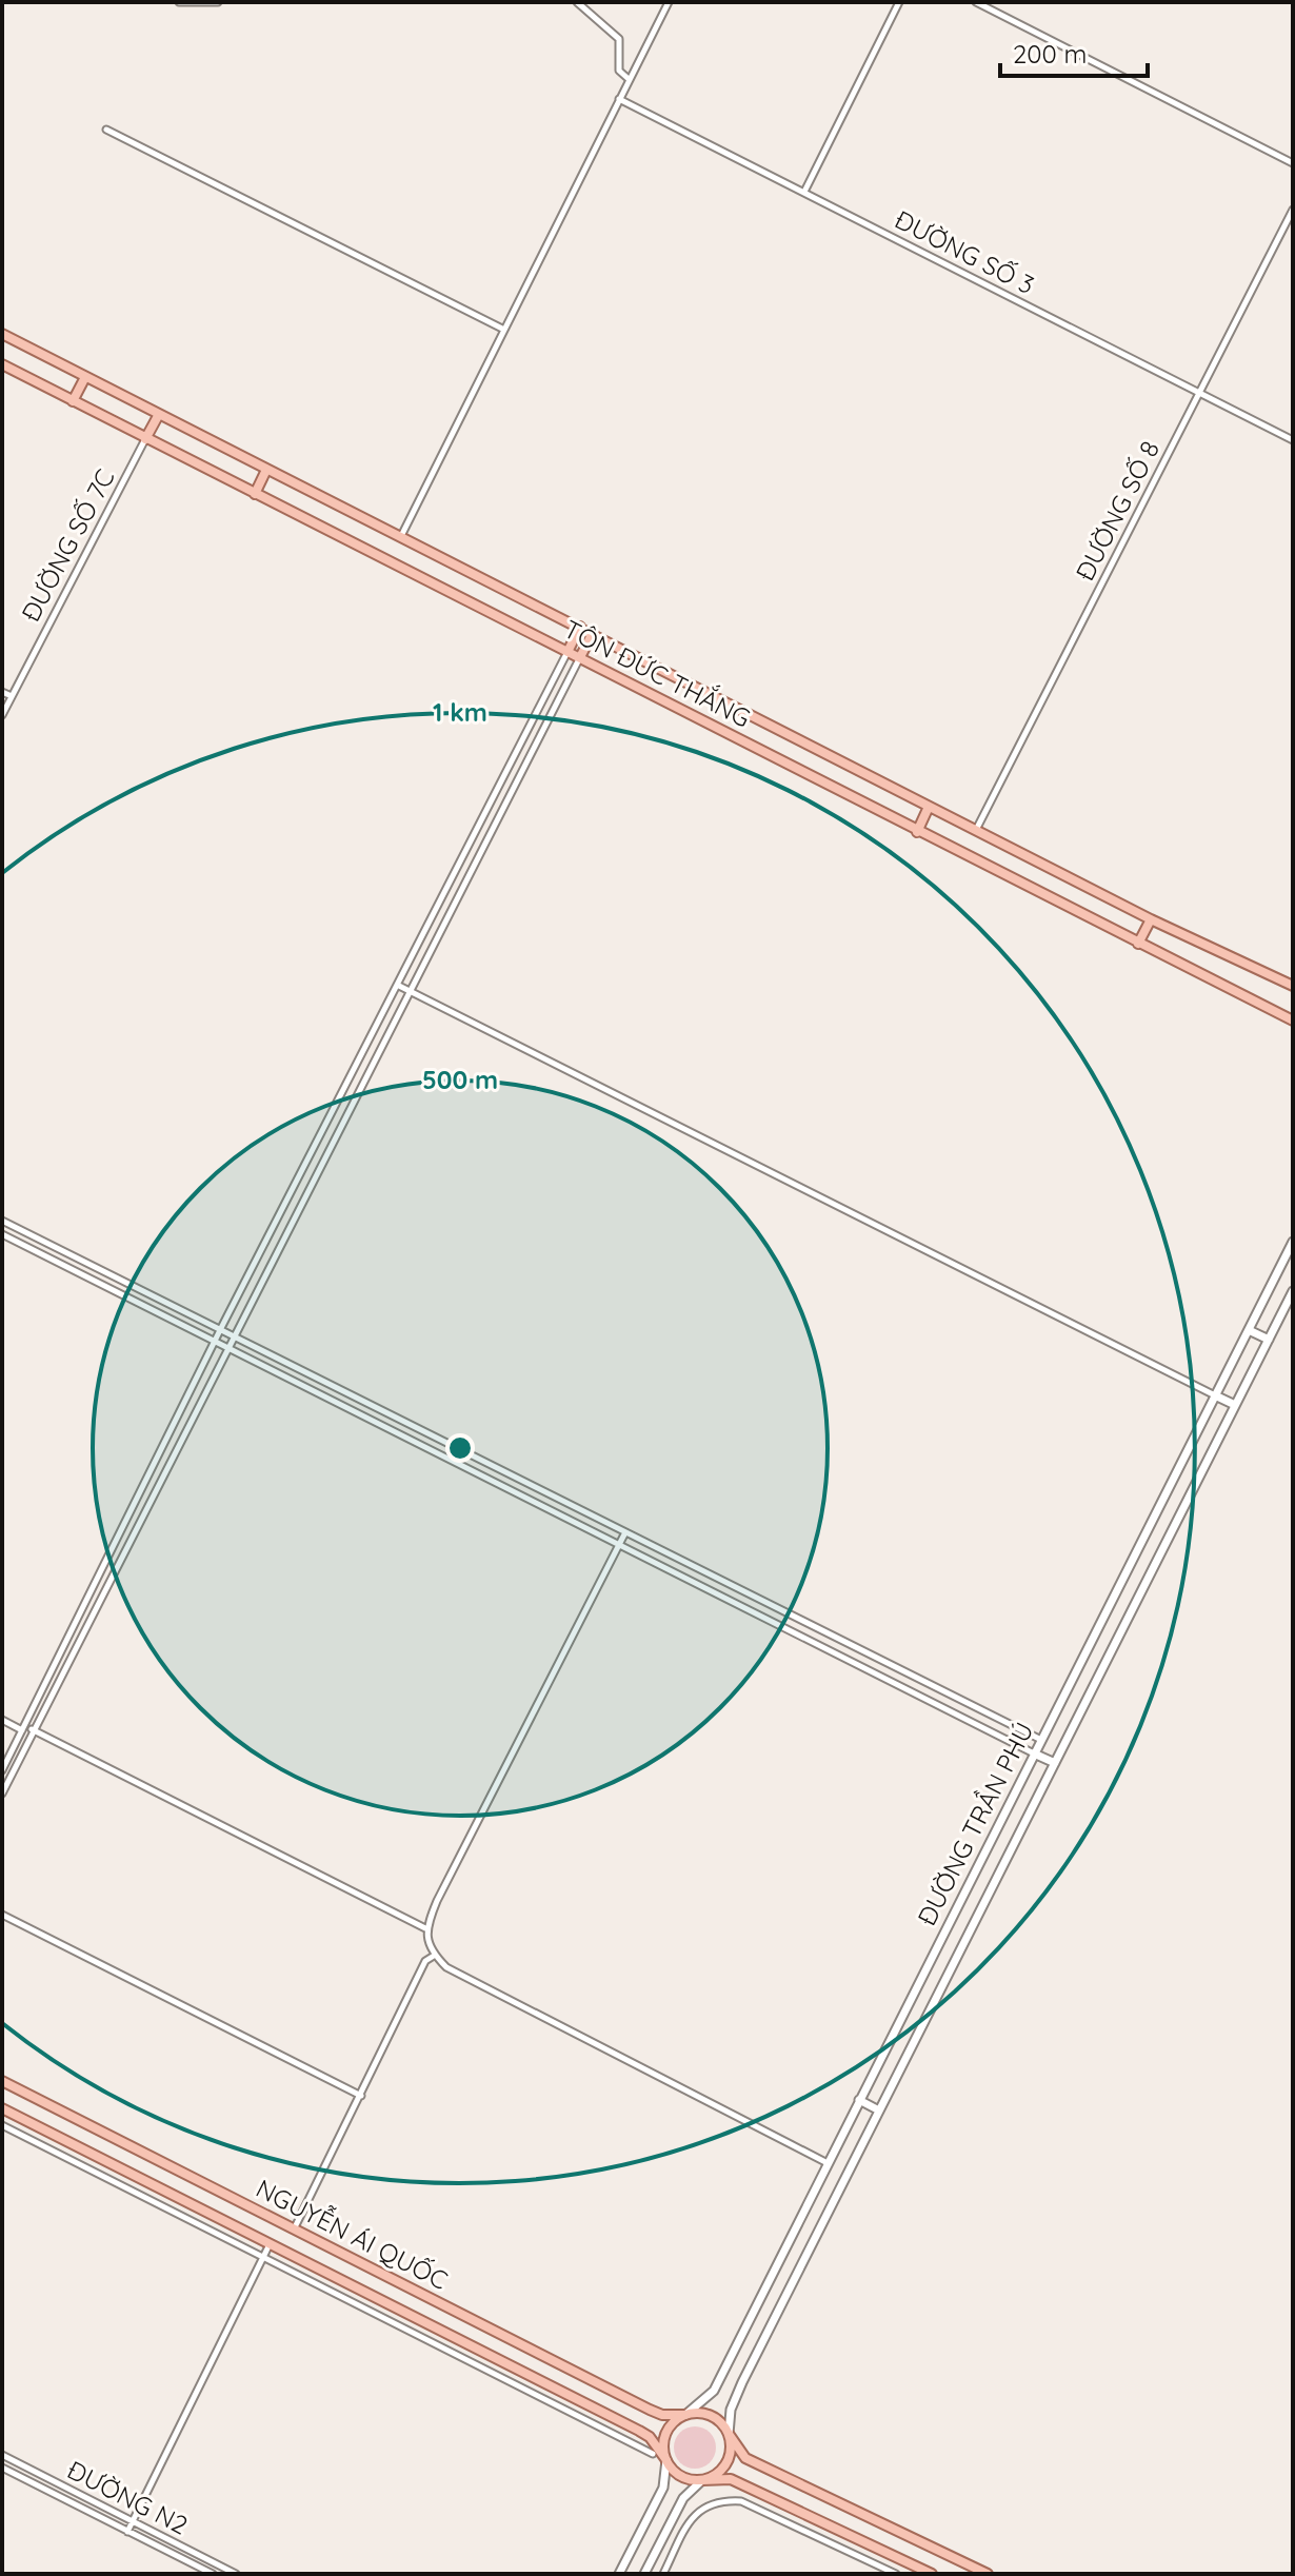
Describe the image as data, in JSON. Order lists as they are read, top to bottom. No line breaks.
{"streets":{"main road":["TÔN ĐỨC THẮNG","ĐƯỜNG TRẦN PHÚ","NGUYỄN ÁI QUỐC"],"street":["ĐƯỜNG SỐ 3","ĐƯỜNG SỐ 8","ĐƯỜNG SỐ 7C","ĐƯỜNG N2"]},"crossings":[["ĐƯỜNG SỐ 3","ĐƯỜNG SỐ 8"],["ĐƯỜNG SỐ 8","TÔN ĐỨC THẮNG"],["ĐƯỜNG SỐ 7C","TÔN ĐỨC THẮNG"],["ĐƯỜNG TRẦN PHÚ","NGUYỄN ÁI QUỐC"]],"scale_bar":"200 m","rings":["1 km","500 m"]}
